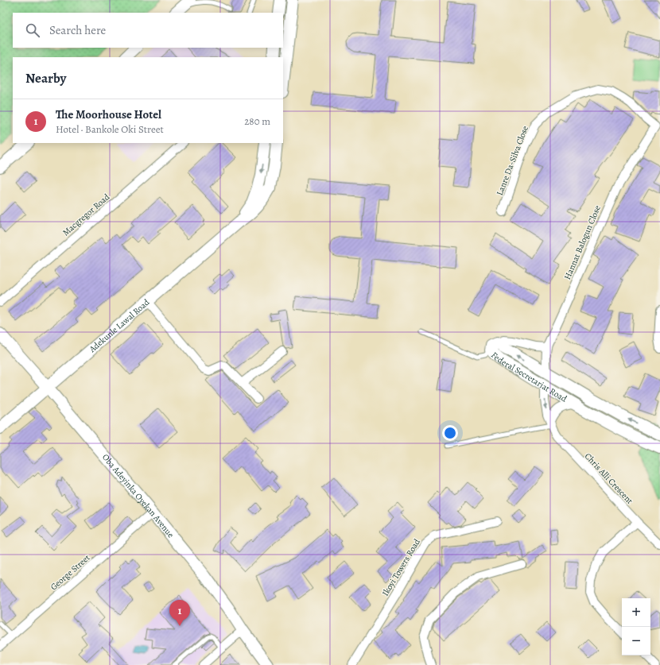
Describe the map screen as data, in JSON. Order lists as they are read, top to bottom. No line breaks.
{"streets":{"main road":["Adekunle Lawal Road","Federal Secretariat Road","Oba Adeyinka Oyekan Avenue"],"street":["Lanre Da-Silva Close","Macgregor Road","Hannat Balogun Close","Chris Alli Crescent","Ikoyi Towers Road","George Street"]},"crossings":[["Lanre Da-Silva Close","Hannat Balogun Close"],["Hannat Balogun Close","Federal Secretariat Road"],["Adekunle Lawal Road","Oba Adeyinka Oyekan Avenue"],["Federal Secretariat Road","Chris Alli Crescent"],["Oba Adeyinka Oyekan Avenue","George Street"]],"page":{"search":"Search here","heading":"Nearby","list":[{"mark":"1","name":"The Moorhouse Hotel","note":"Hotel · Bankole Oki Street","value":"280 m"}],"map_buttons":["+","−"],"pins":"1"}}
